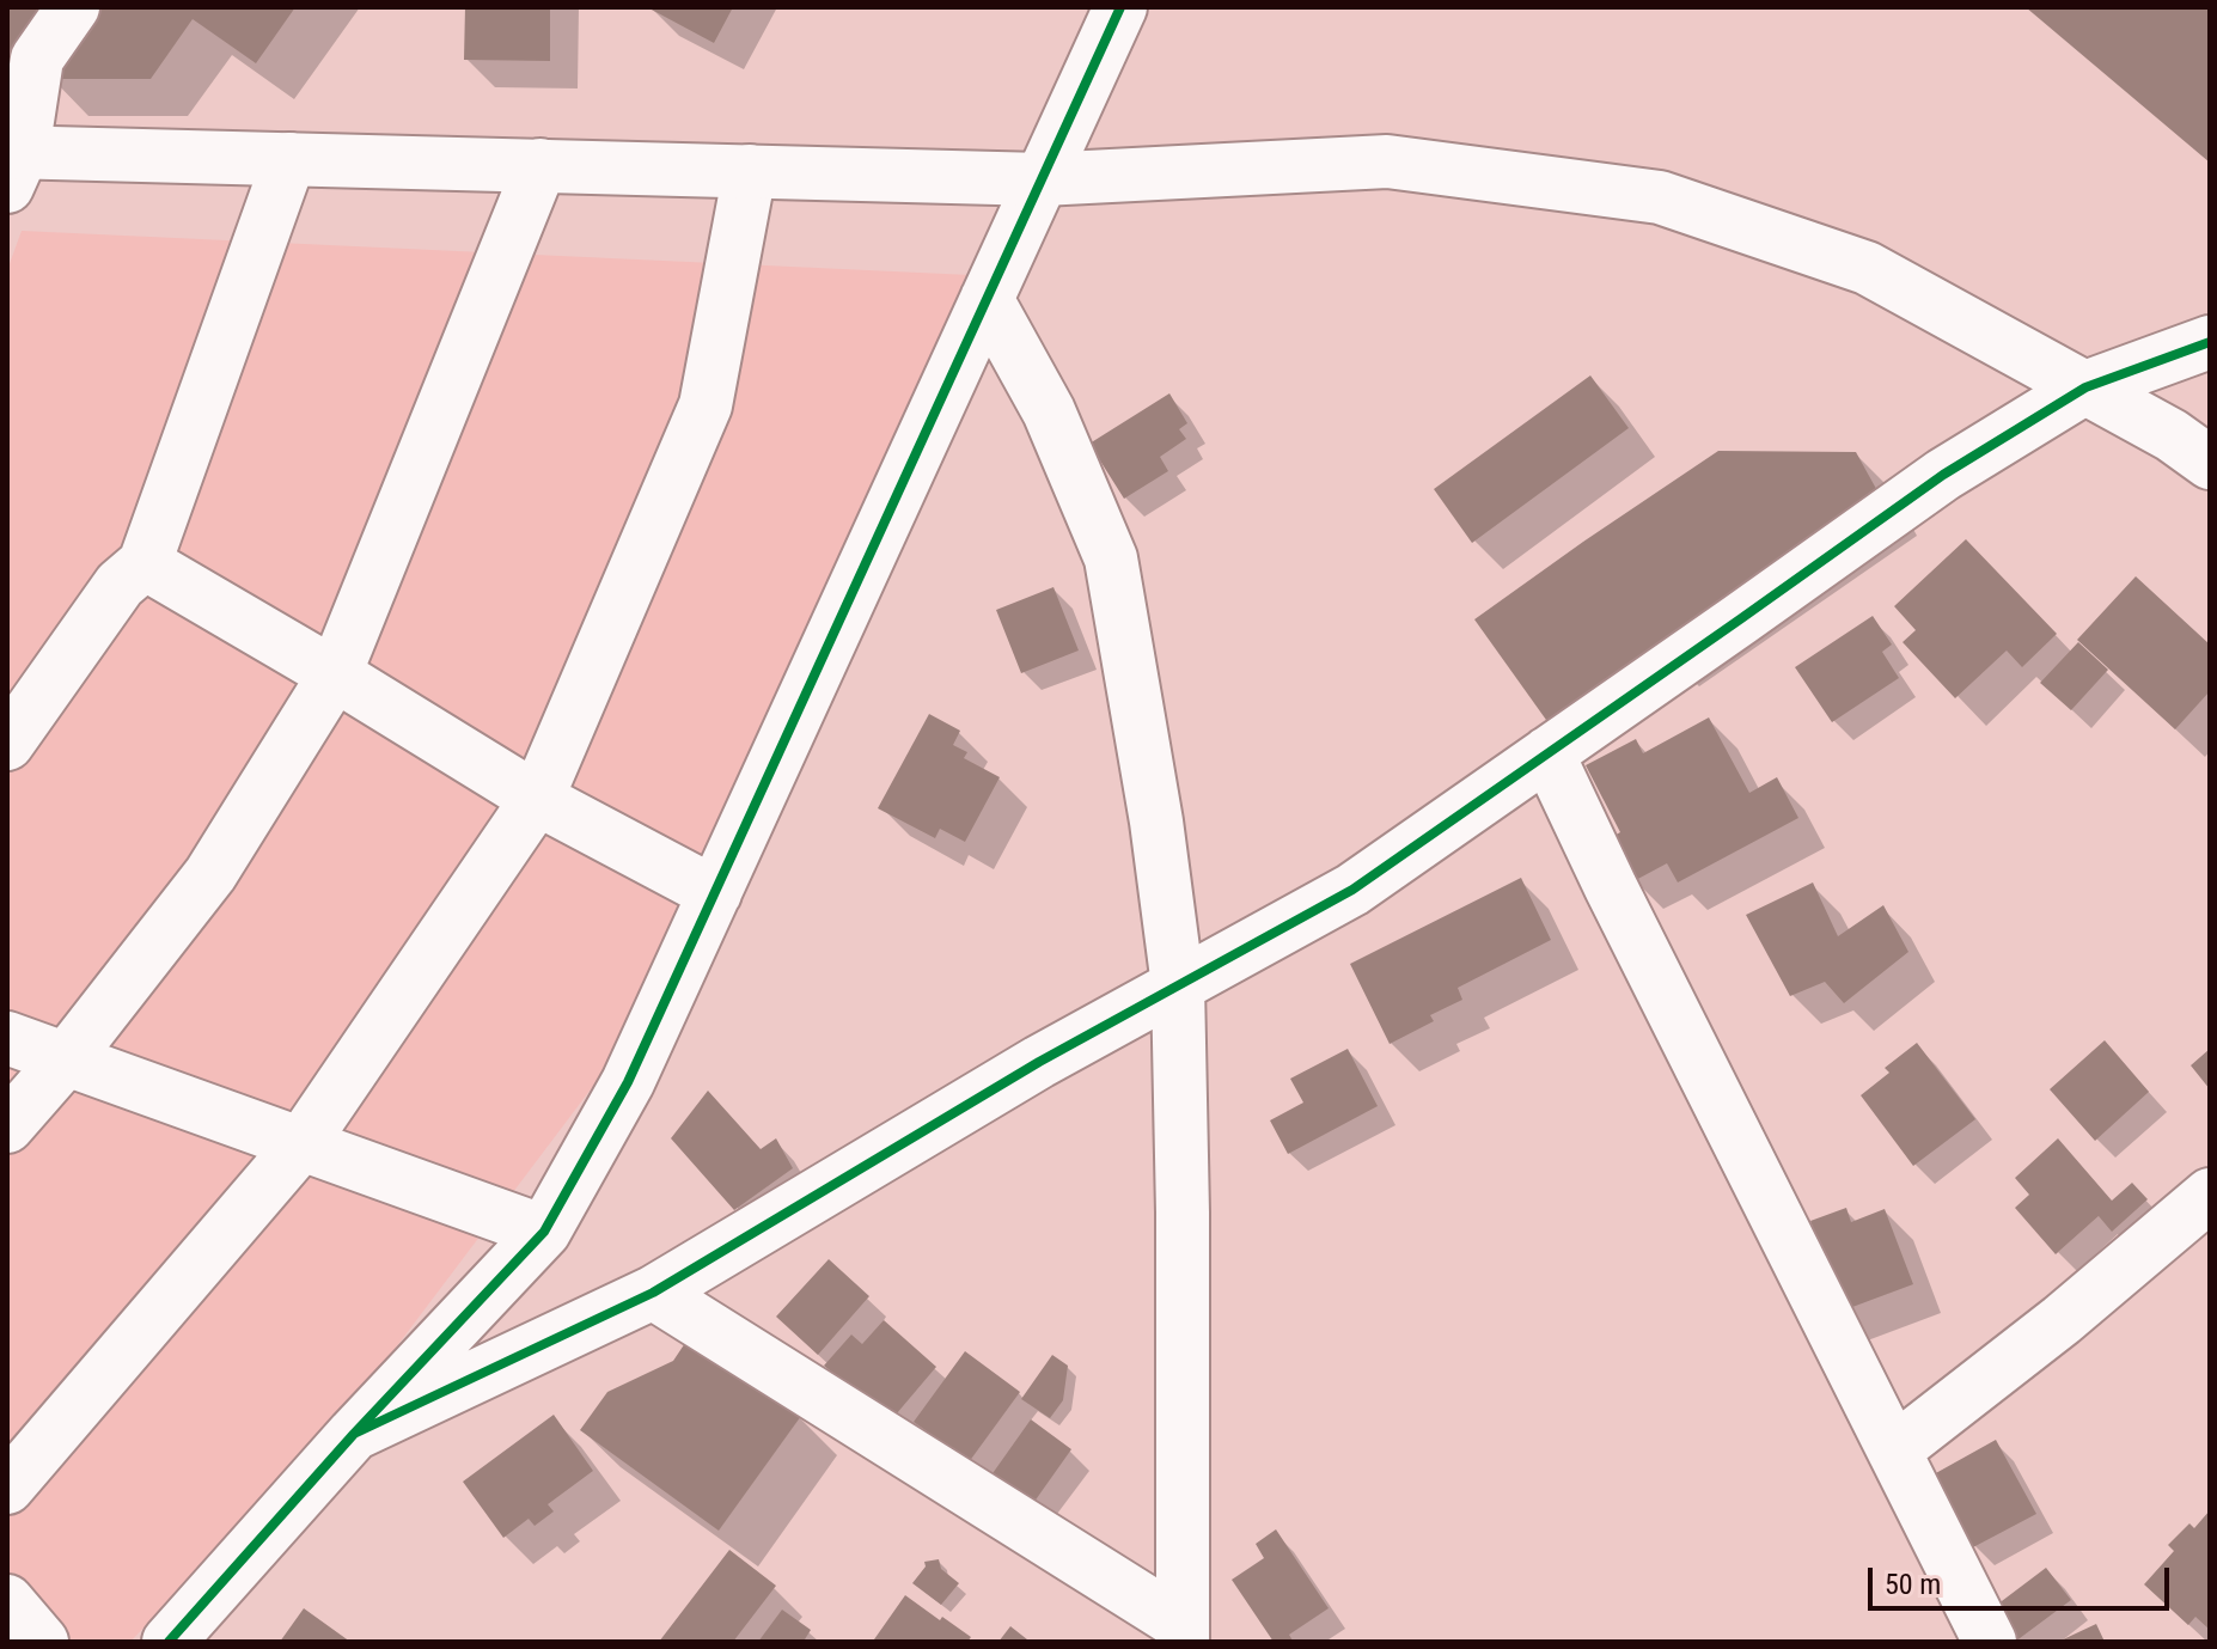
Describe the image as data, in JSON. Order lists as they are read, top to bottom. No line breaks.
{"scale_bar":"50 m"}
